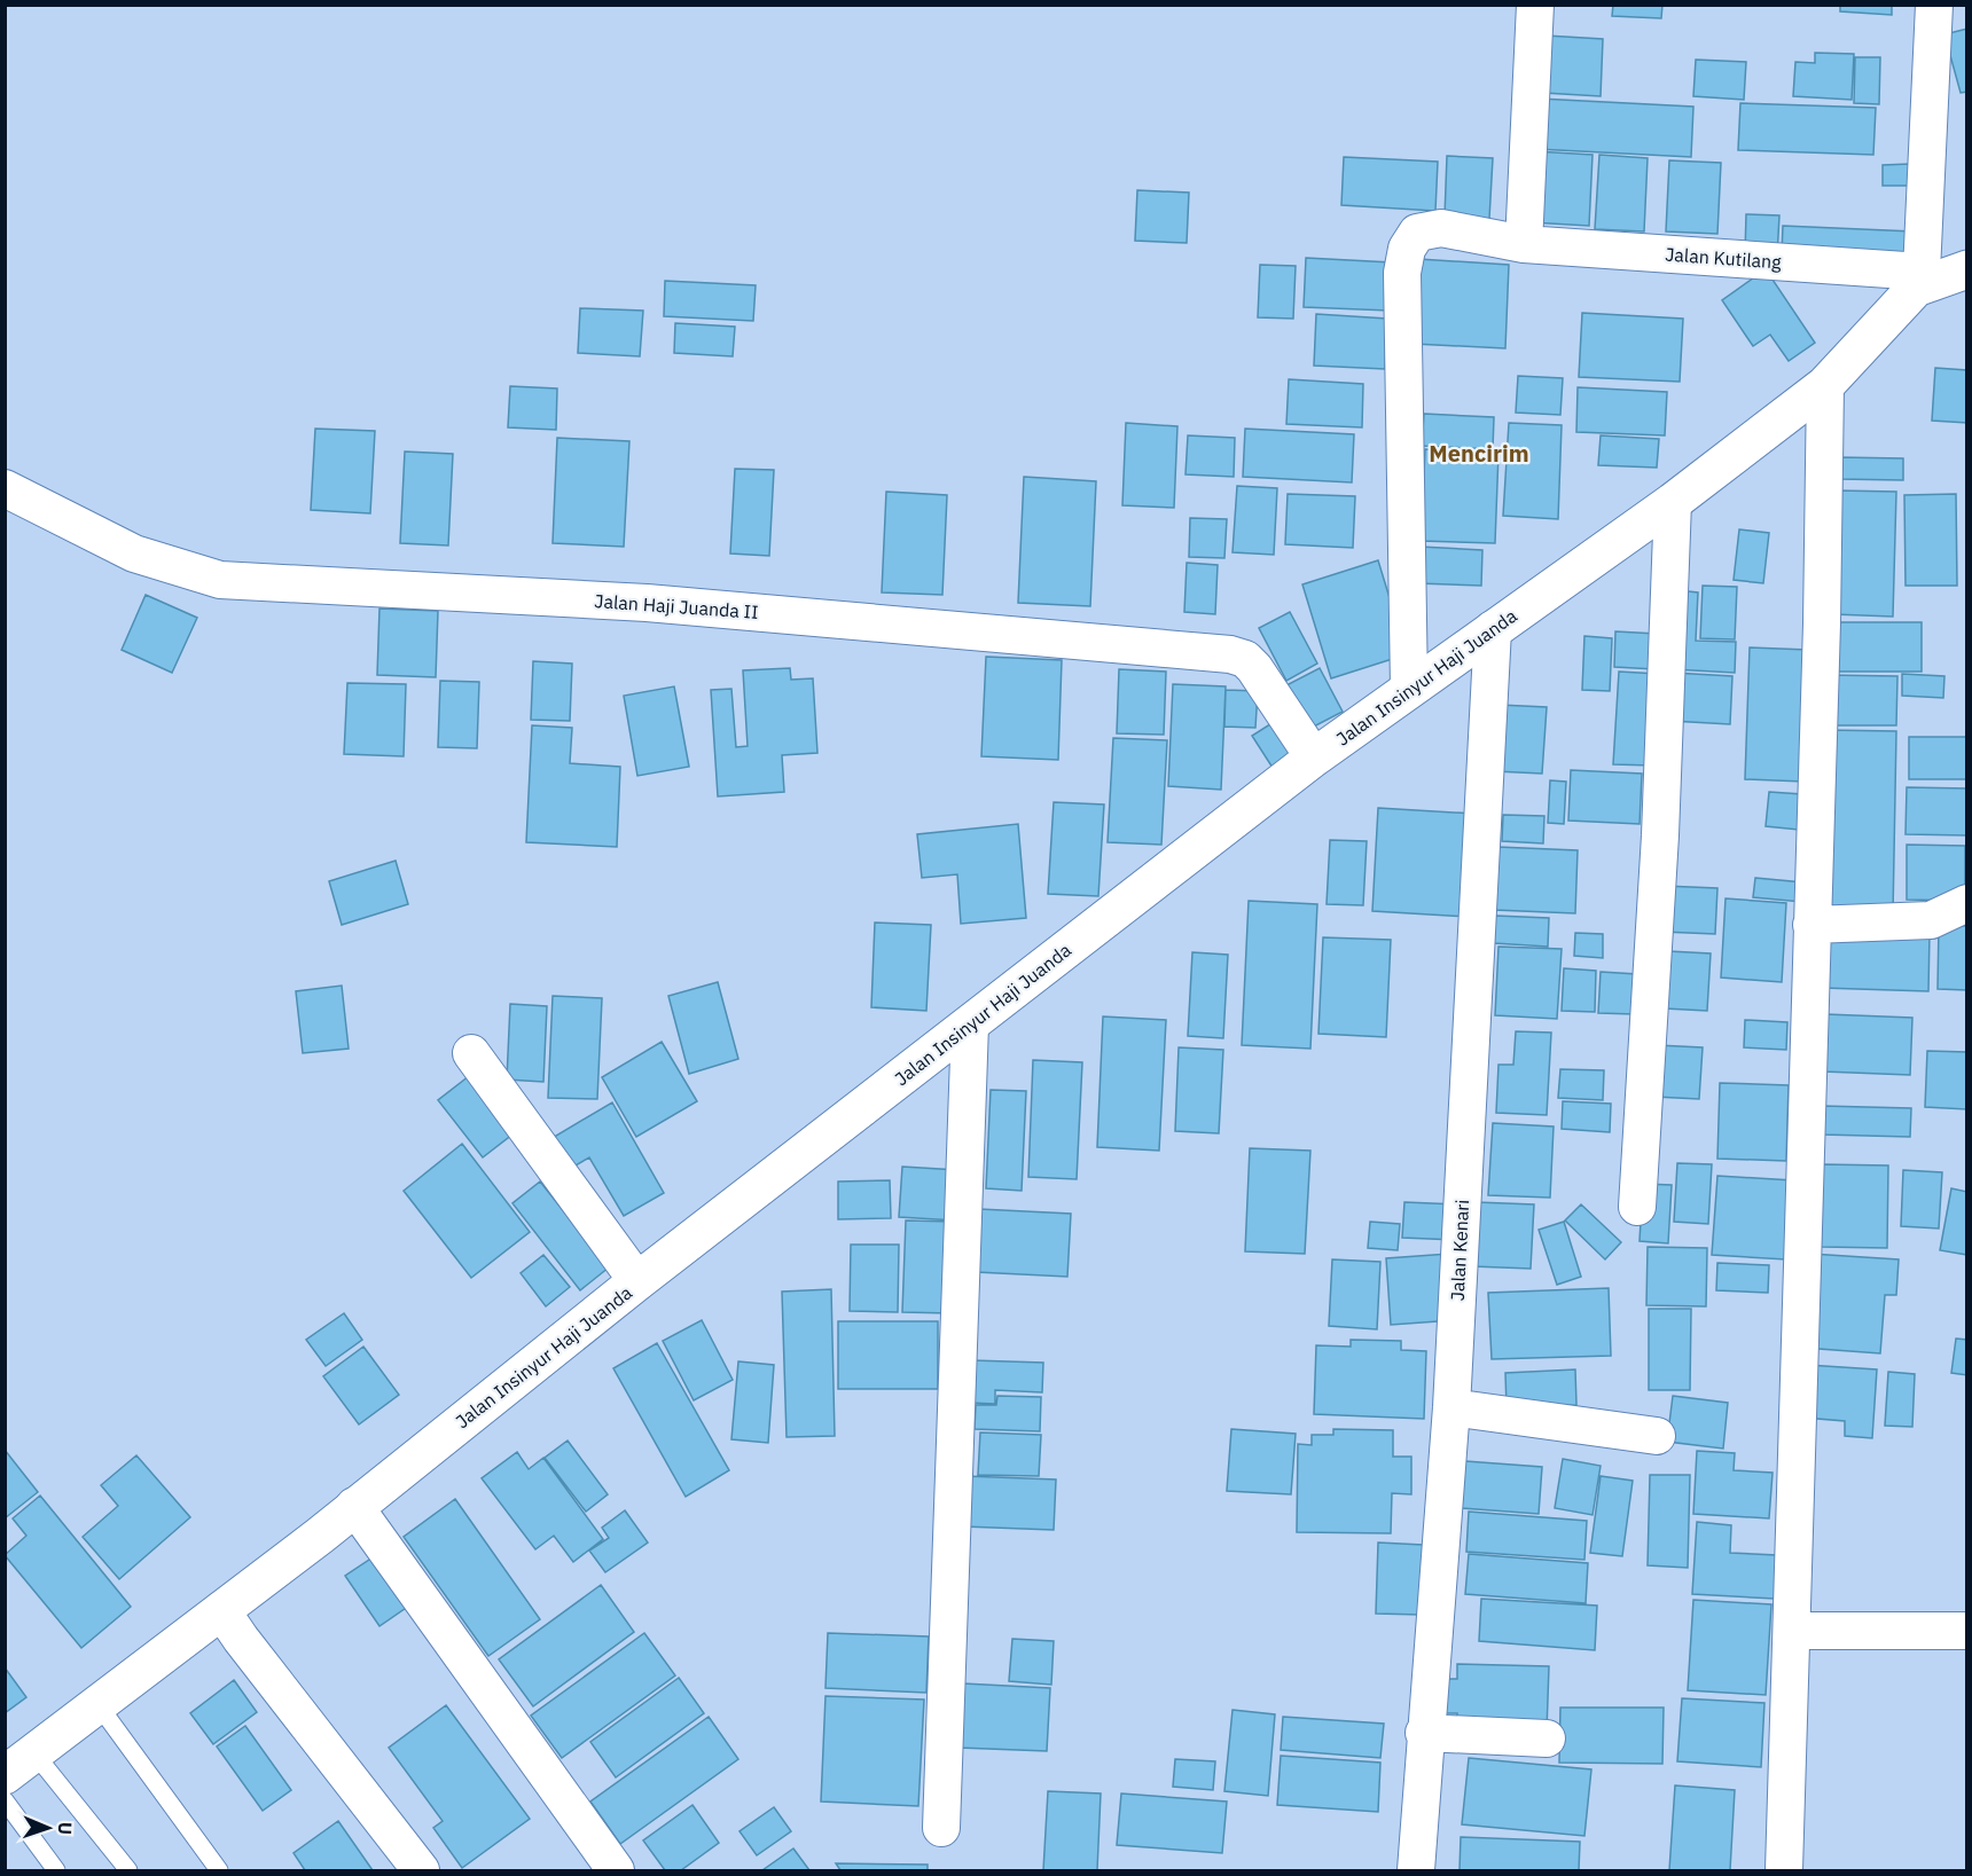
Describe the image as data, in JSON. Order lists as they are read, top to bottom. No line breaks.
{"streets":{"street":["Jalan Kutilang","Jalan Haji Juanda II","Jalan Insinyur Haji Juanda","Jalan Kenari"]},"crossings":[["Jalan Kutilang","Jalan Insinyur Haji Juanda"],["Jalan Haji Juanda II","Jalan Insinyur Haji Juanda"],["Jalan Insinyur Haji Juanda","Jalan Kenari"]],"districts":["Mencirim"],"north":"right"}
